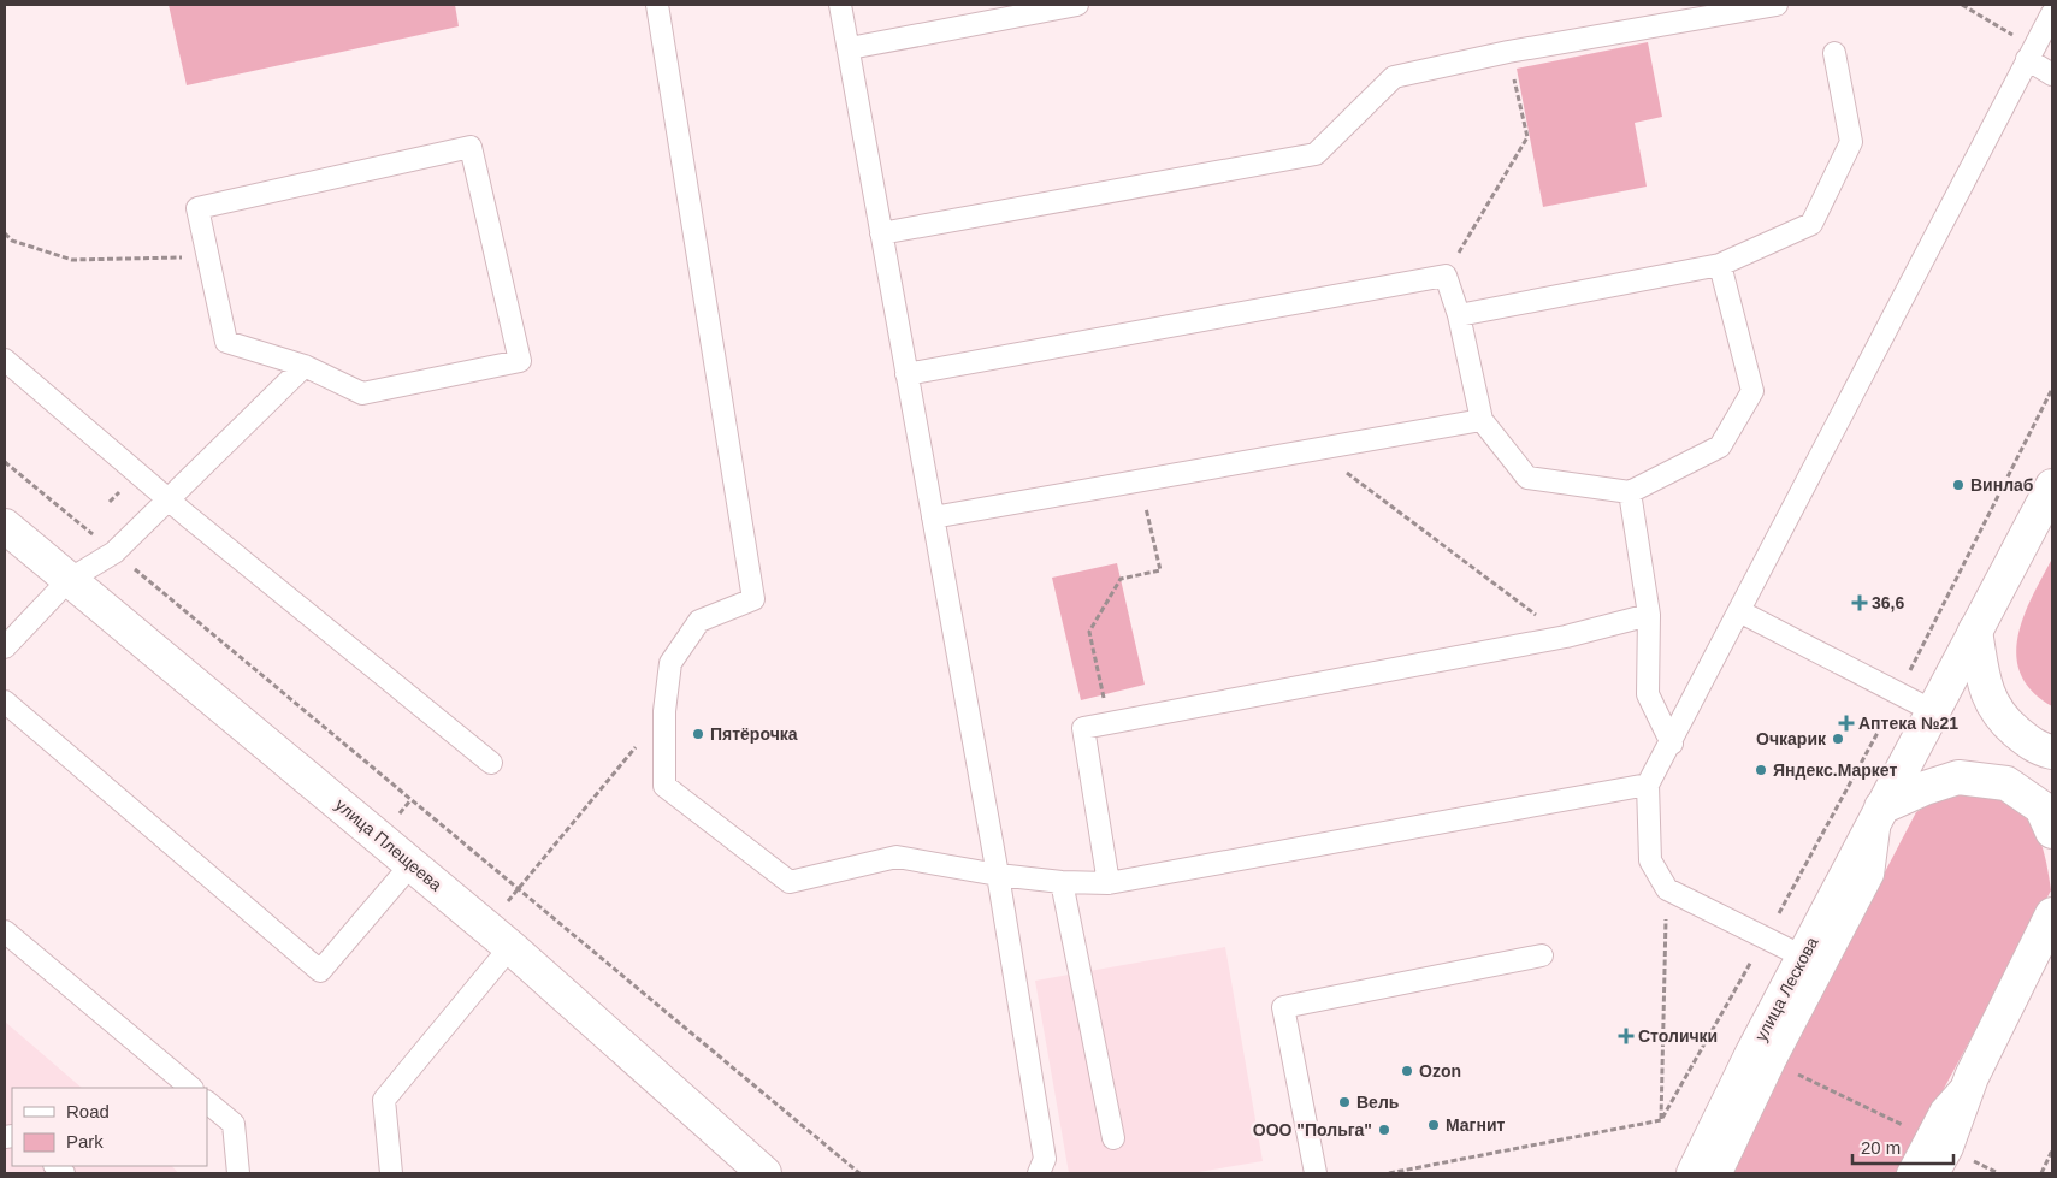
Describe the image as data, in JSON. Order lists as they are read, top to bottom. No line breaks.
{"streets":{"main road":["улица Плещеева","улица Лескова"]},"places":{"other":["Винлаб","Пятёрочка","Очкарик","Яндекс.Маркет","Ozon","Вель","Магнит","ООО \"Польга\""],"health":["36,6","Аптека №21","Столички"]},"legend":["Road","Park"],"scale_bar":"20 m"}
